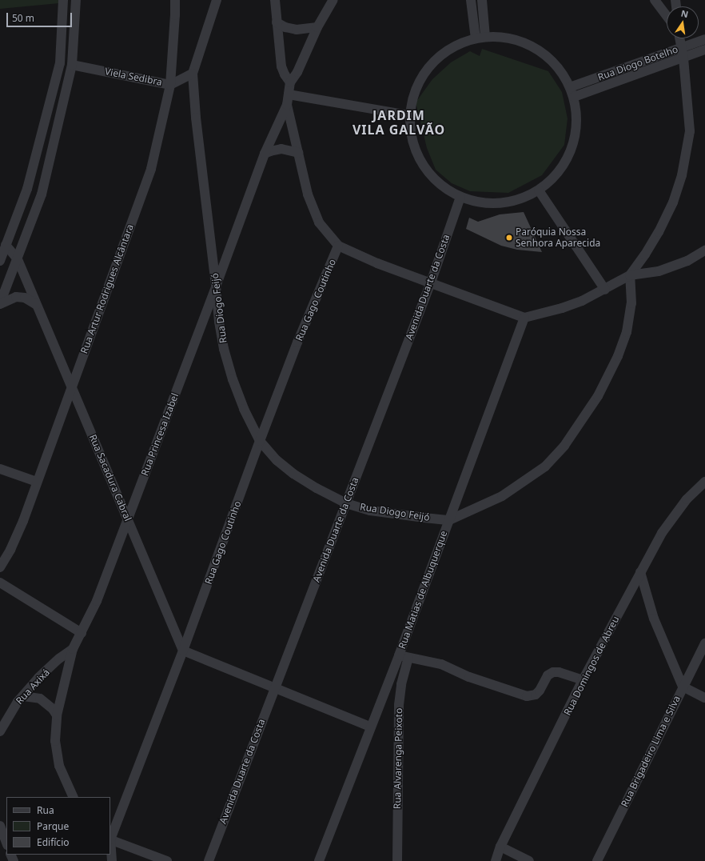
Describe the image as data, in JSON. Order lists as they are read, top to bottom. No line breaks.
{"streets":{"street":["Rua Diogo Botelho","Viela Sedibra","Avenida Duarte da Costa","Rua Artur Rodrigues Alcântara","Rua Gago Coutinho","Rua Diogo Feijó","Rua Princesa Izabel","Rua Sacadura Cabral","Rua Matias de Albuquerque","Rua Domingos de Abreu","Rua Axixá","Rua Brigadeiro Lima e Silva","Rua Alvarenga Peixoto"]},"crossings":[["Viela Sedibra","Rua Artur Rodrigues Alcântara"],["Viela Sedibra","Rua Diogo Feijó"],["Avenida Duarte da Costa","Rua Diogo Feijó"],["Rua Artur Rodrigues Alcântara","Rua Sacadura Cabral"],["Rua Gago Coutinho","Rua Diogo Feijó"],["Rua Gago Coutinho","Rua Sacadura Cabral"],["Rua Diogo Feijó","Rua Princesa Izabel"],["Rua Diogo Feijó","Rua Matias de Albuquerque"],["Rua Princesa Izabel","Rua Sacadura Cabral"],["Rua Princesa Izabel","Rua Axixá"]],"districts":["JARDIM VILA GALVÃO"],"places":["Paróquia Nossa Senhora Aparecida"],"legend":["Rua","Parque","Edifício"],"scale_bar":"50 m","north":"top"}
